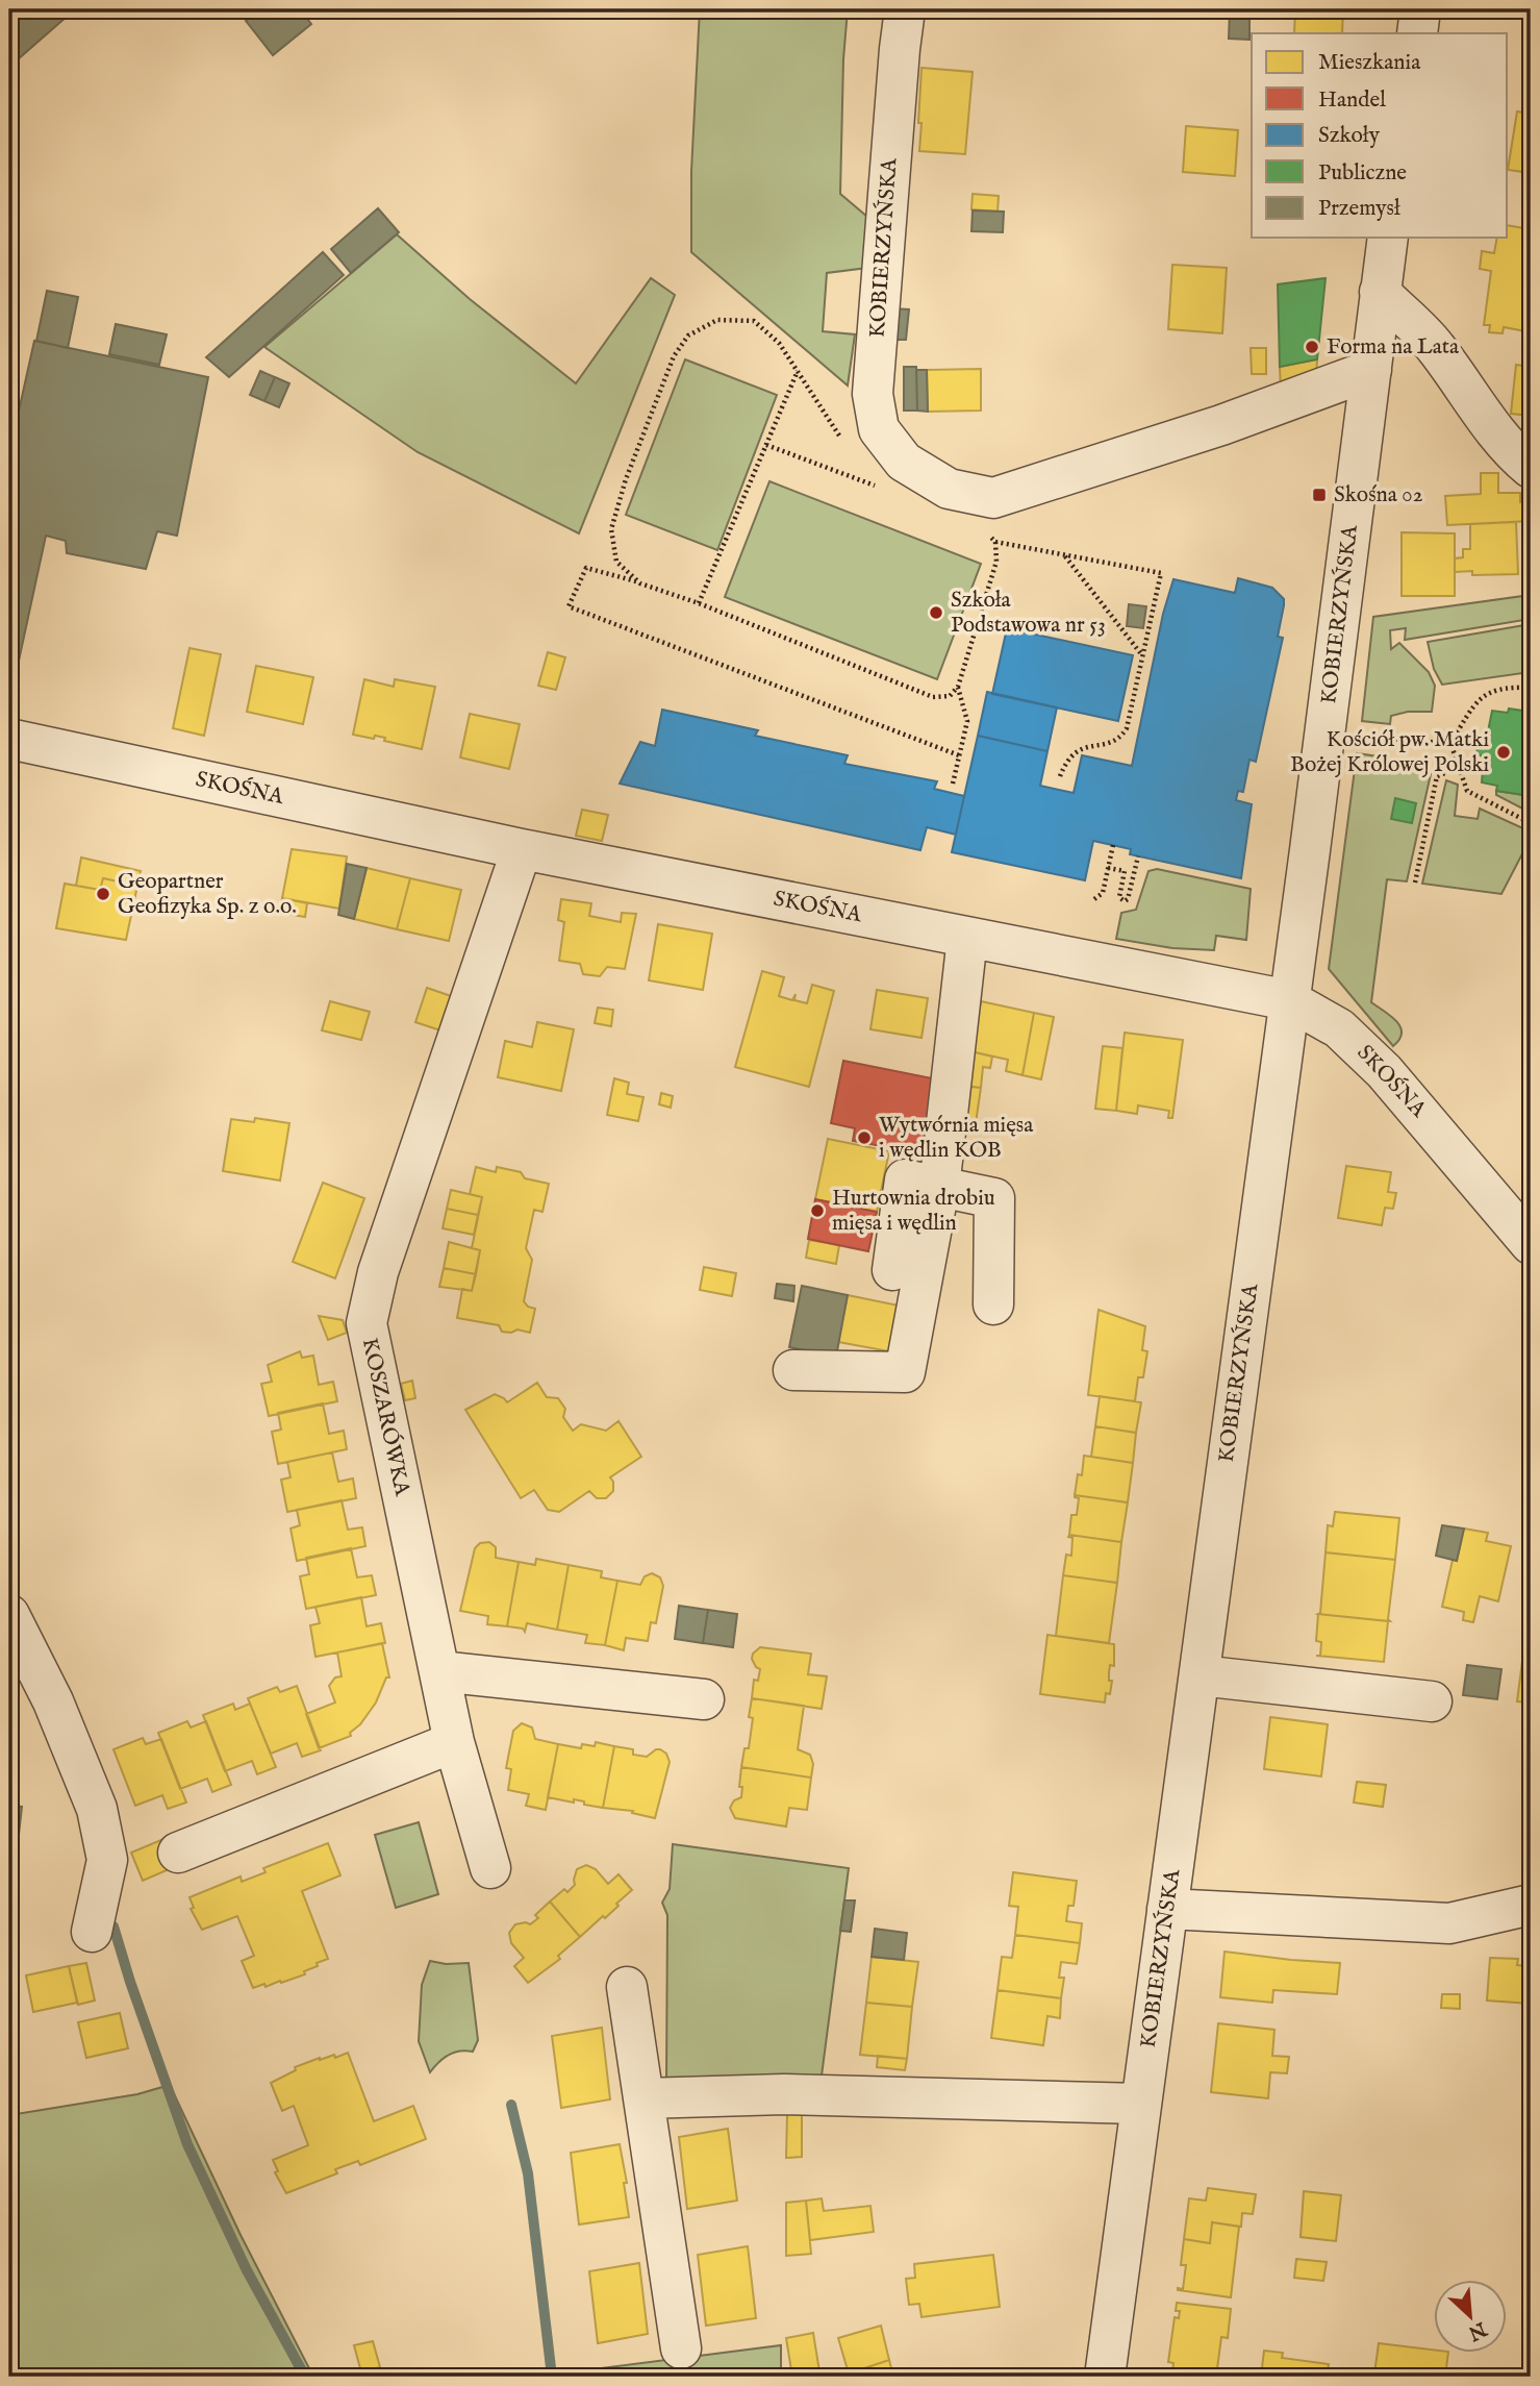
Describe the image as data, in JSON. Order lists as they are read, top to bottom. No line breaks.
{"streets":{"street":["KOBIERZYŃSKA","SKOŚNA","KOSZARÓWKA"]},"crossings":[["KOBIERZYŃSKA","SKOŚNA"],["SKOŚNA","KOSZARÓWKA"]],"places":{"other":["Forma na Lata","Szkoła Podstawowa nr 53","Kościół pw. Matki Bożej Królowej Polski","Geopartner Geofizyka Sp. z o.o.","Wytwórnia mięsa i wędlin KOB","Hurtownia drobiu mięsa i wędlin"],"transit":["Skośna 02"]},"legend":["Mieszkania","Handel","Szkoły","Publiczne","Przemysł"],"north":"bottom right"}
